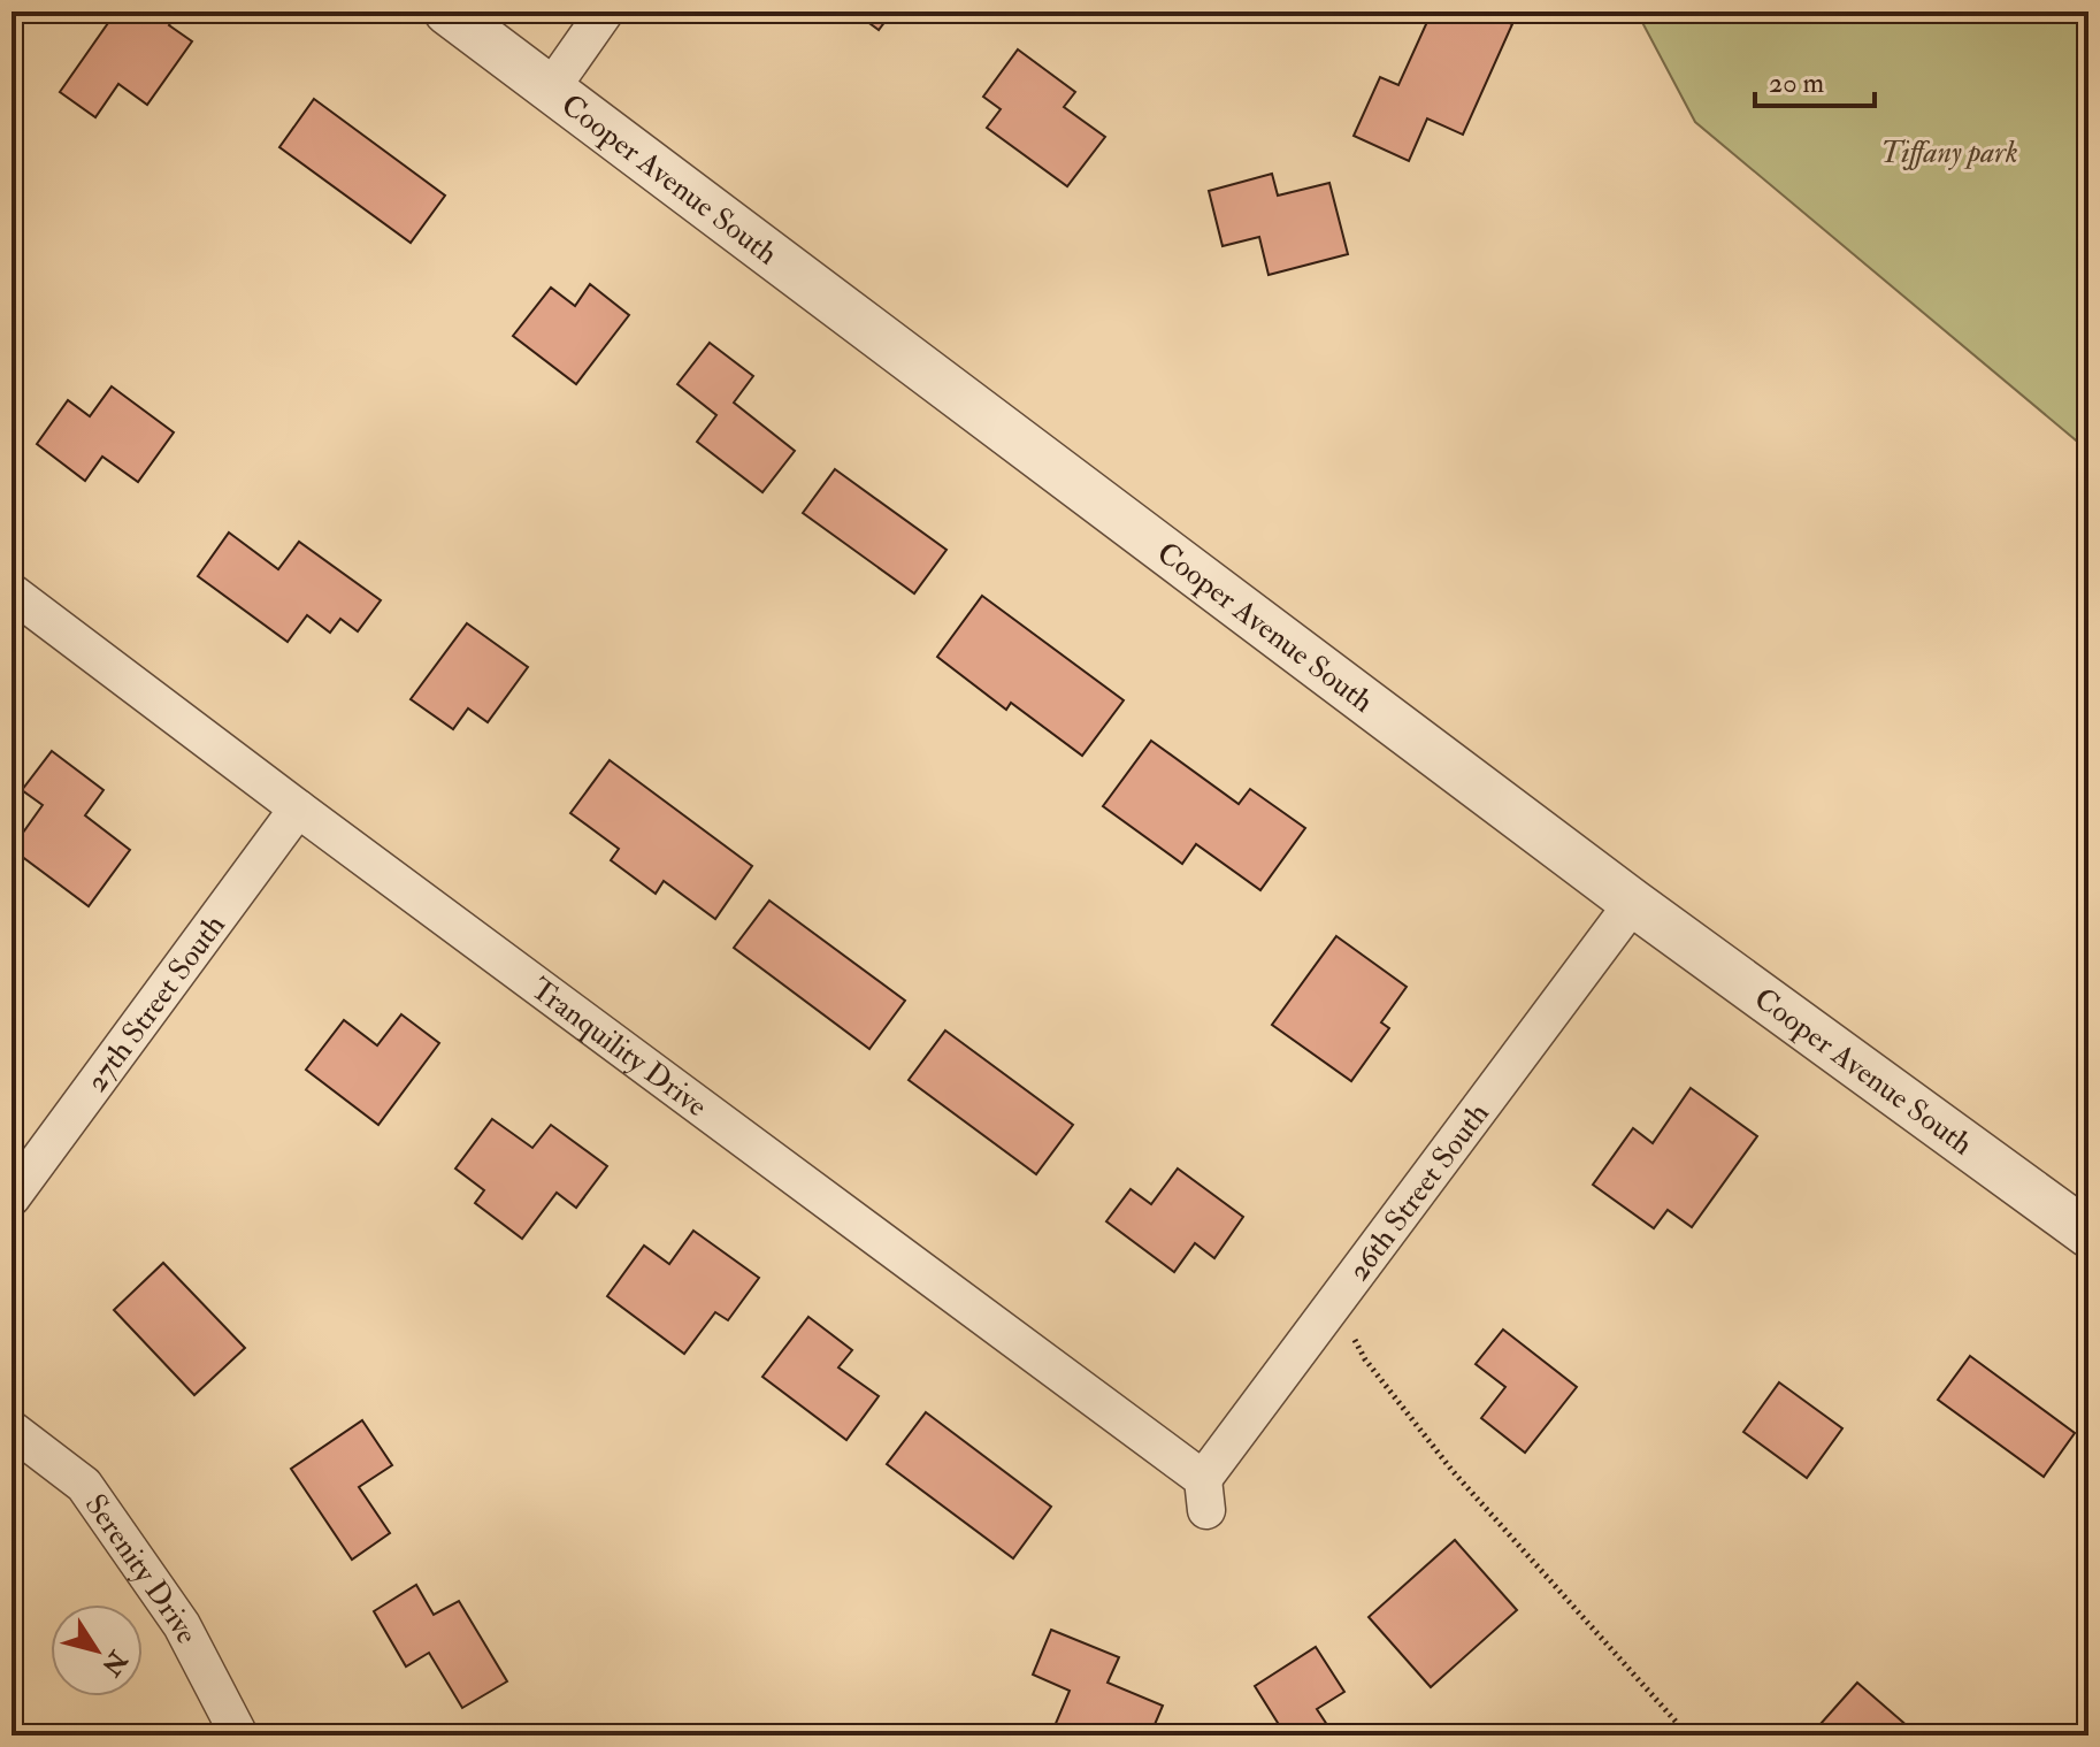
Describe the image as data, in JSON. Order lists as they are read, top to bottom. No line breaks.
{"streets":{"street":["Cooper Avenue South","27th Street South","Tranquility Drive","26th Street South","Serenity Drive"]},"crossings":[["Cooper Avenue South","26th Street South"],["27th Street South","Tranquility Drive"],["Tranquility Drive","26th Street South"]],"parks":["Tiffany park"],"scale_bar":"20 m","north":"bottom right"}
